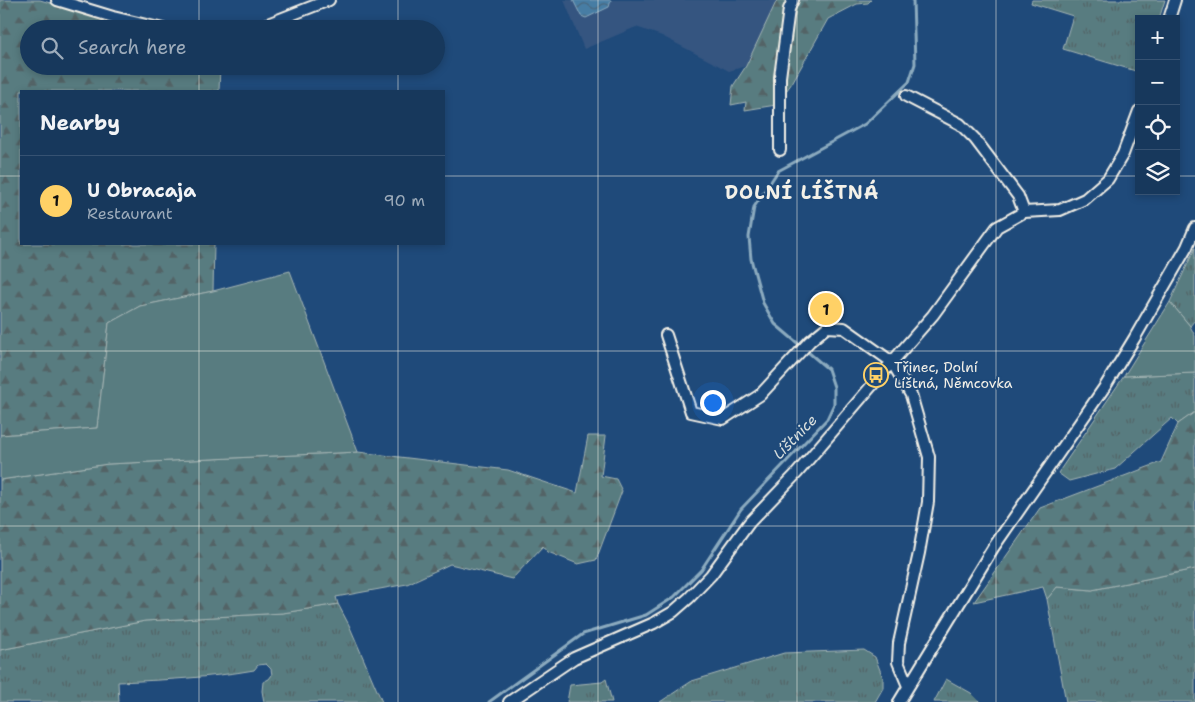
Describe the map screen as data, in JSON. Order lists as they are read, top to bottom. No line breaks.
{"districts":["DOLNÍ LÍŠTNÁ"],"water":["Líštnice"],"places":{"bus stop":["Třinec, Dolní Líštná, Němcovka"]},"page":{"map_buttons":["+","−"],"search":"Search here","heading":"Nearby","list":[{"mark":"1","name":"U Obracaja","note":"Restaurant","value":"90 m"}],"pins":"1"}}
